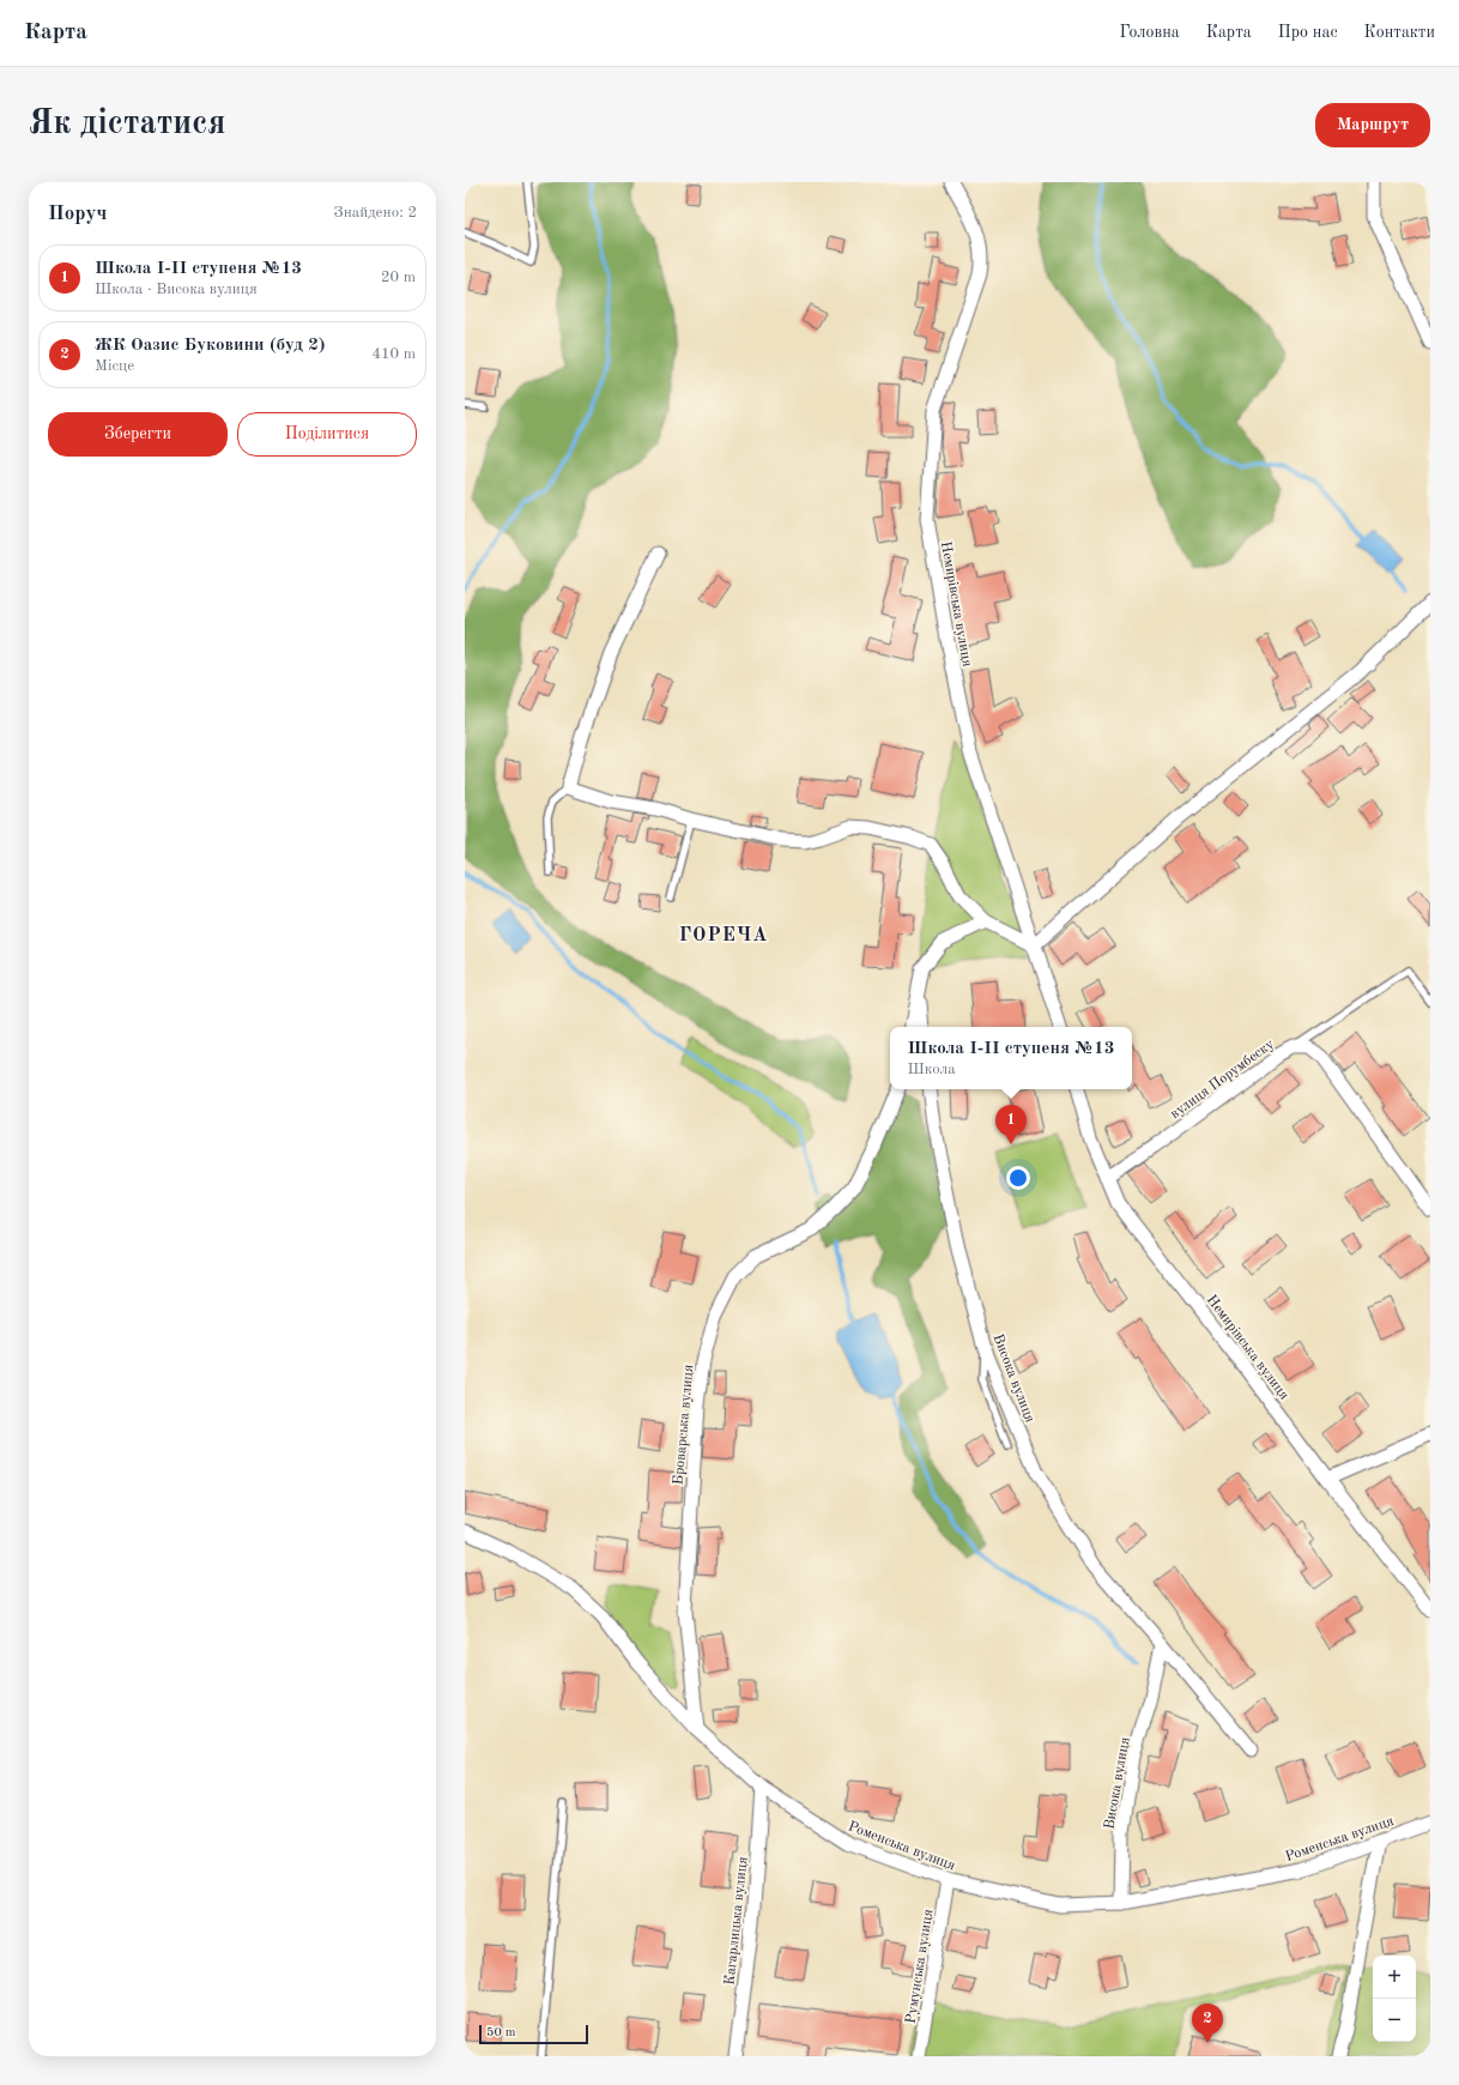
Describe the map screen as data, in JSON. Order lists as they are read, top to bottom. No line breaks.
{"streets":{"street":["Немирівська вулиця","вулиця Порумбеску","Висока вулиця","Броварська вулиця","Роменська вулиця","Кагарлицька вулиця","Румунська вулиця"]},"crossings":[["Немирівська вулиця","вулиця Порумбеску"],["Висока вулиця","Роменська вулиця"],["Броварська вулиця","Роменська вулиця"],["Роменська вулиця","Кагарлицька вулиця"],["Роменська вулиця","Румунська вулиця"]],"districts":["ГОРЕЧА"],"scale_bar":"50 m","page":{"header":"Карта","nav":["Головна","Карта","Про нас","Контакти"],"buttons":["Маршрут",["Зберегти","Поділитися"]],"title":"Як дістатися","heading":["Поруч","Знайдено: 2"],"list":[{"mark":"1","name":"Школа I-II ступеня №13","note":"Школа · Висока вулиця","value":"20 m"},{"mark":"2","name":"ЖК Оазис Буковини (буд 2)","note":"Місце","value":"410 m"}],"popup":["Школа I-II ступеня №13","Школа"],"pins":["1","2"],"map_buttons":["+","−"],"scale":"50 m"}}
